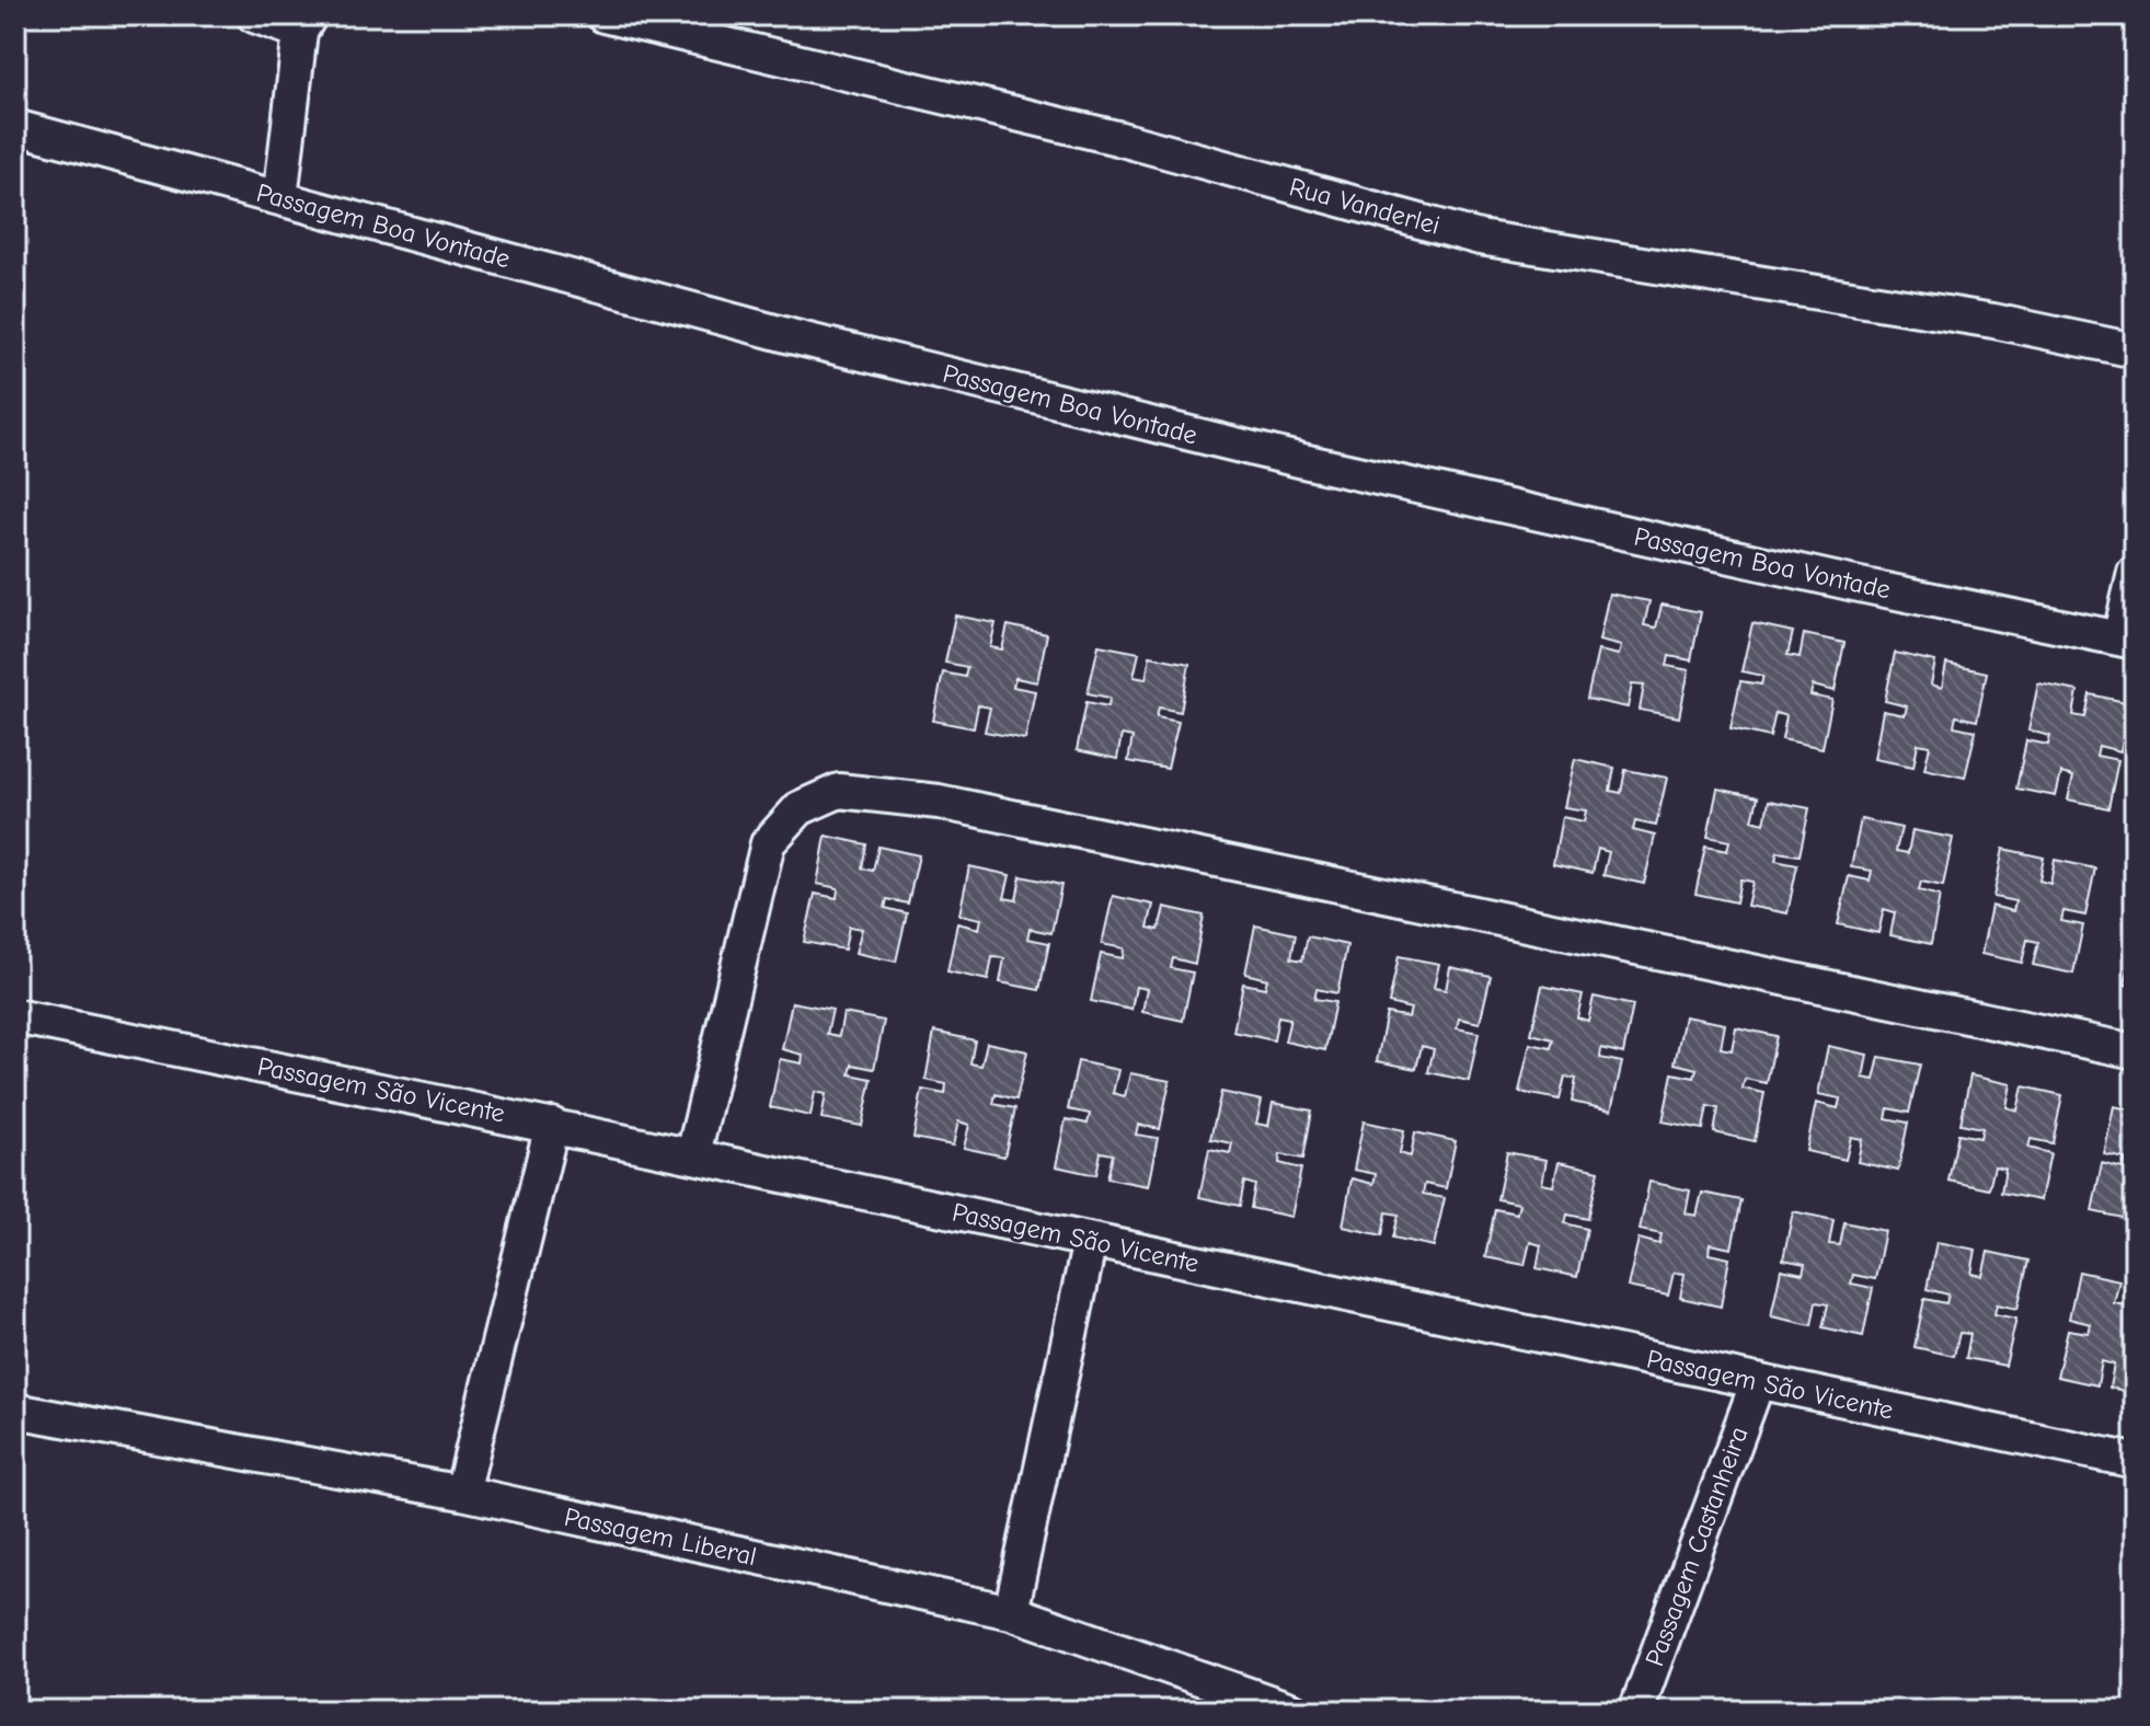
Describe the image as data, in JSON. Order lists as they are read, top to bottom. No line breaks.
{"streets":{"street":["Rua Vanderlei","Passagem Boa Vontade","Passagem São Vicente","Passagem Liberal","Passagem Castanheira"]},"crossings":[["Passagem São Vicente","Passagem Castanheira"]]}
